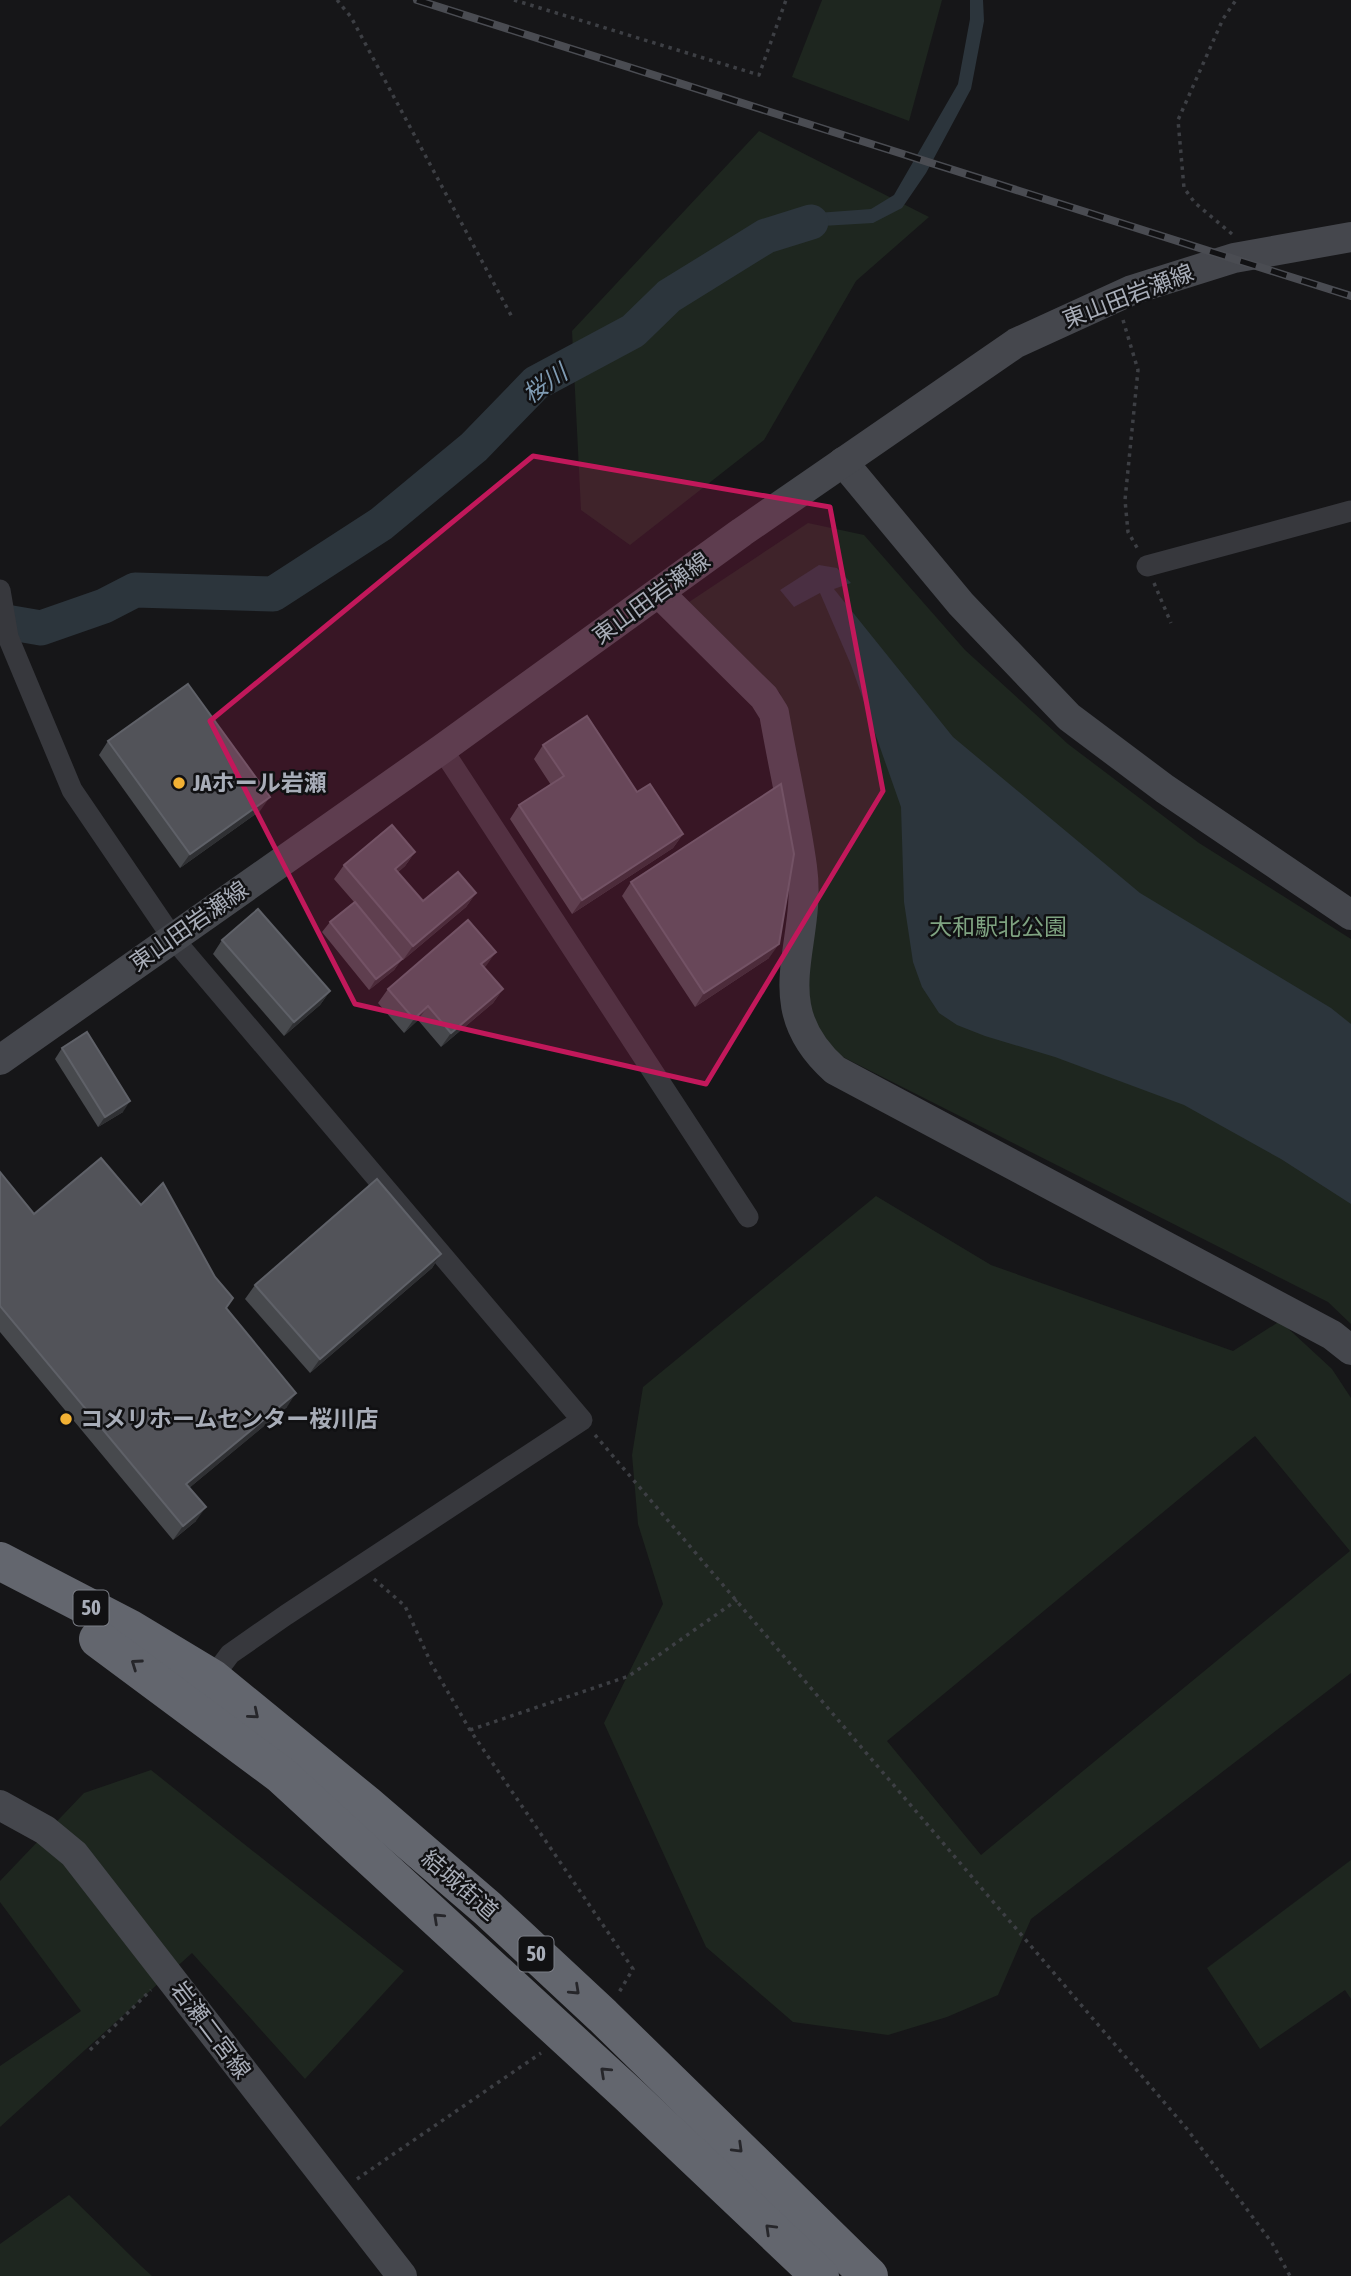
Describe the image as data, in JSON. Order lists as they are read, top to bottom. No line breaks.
{"streets":{"highway":["50","結城街道"],"main road":["東山田岩瀬線","岩瀬二宮線"]},"water":["桜川"],"parks":["大和駅北公園"],"places":["JAホール岩瀬","コメリホームセンター桜川店"]}
